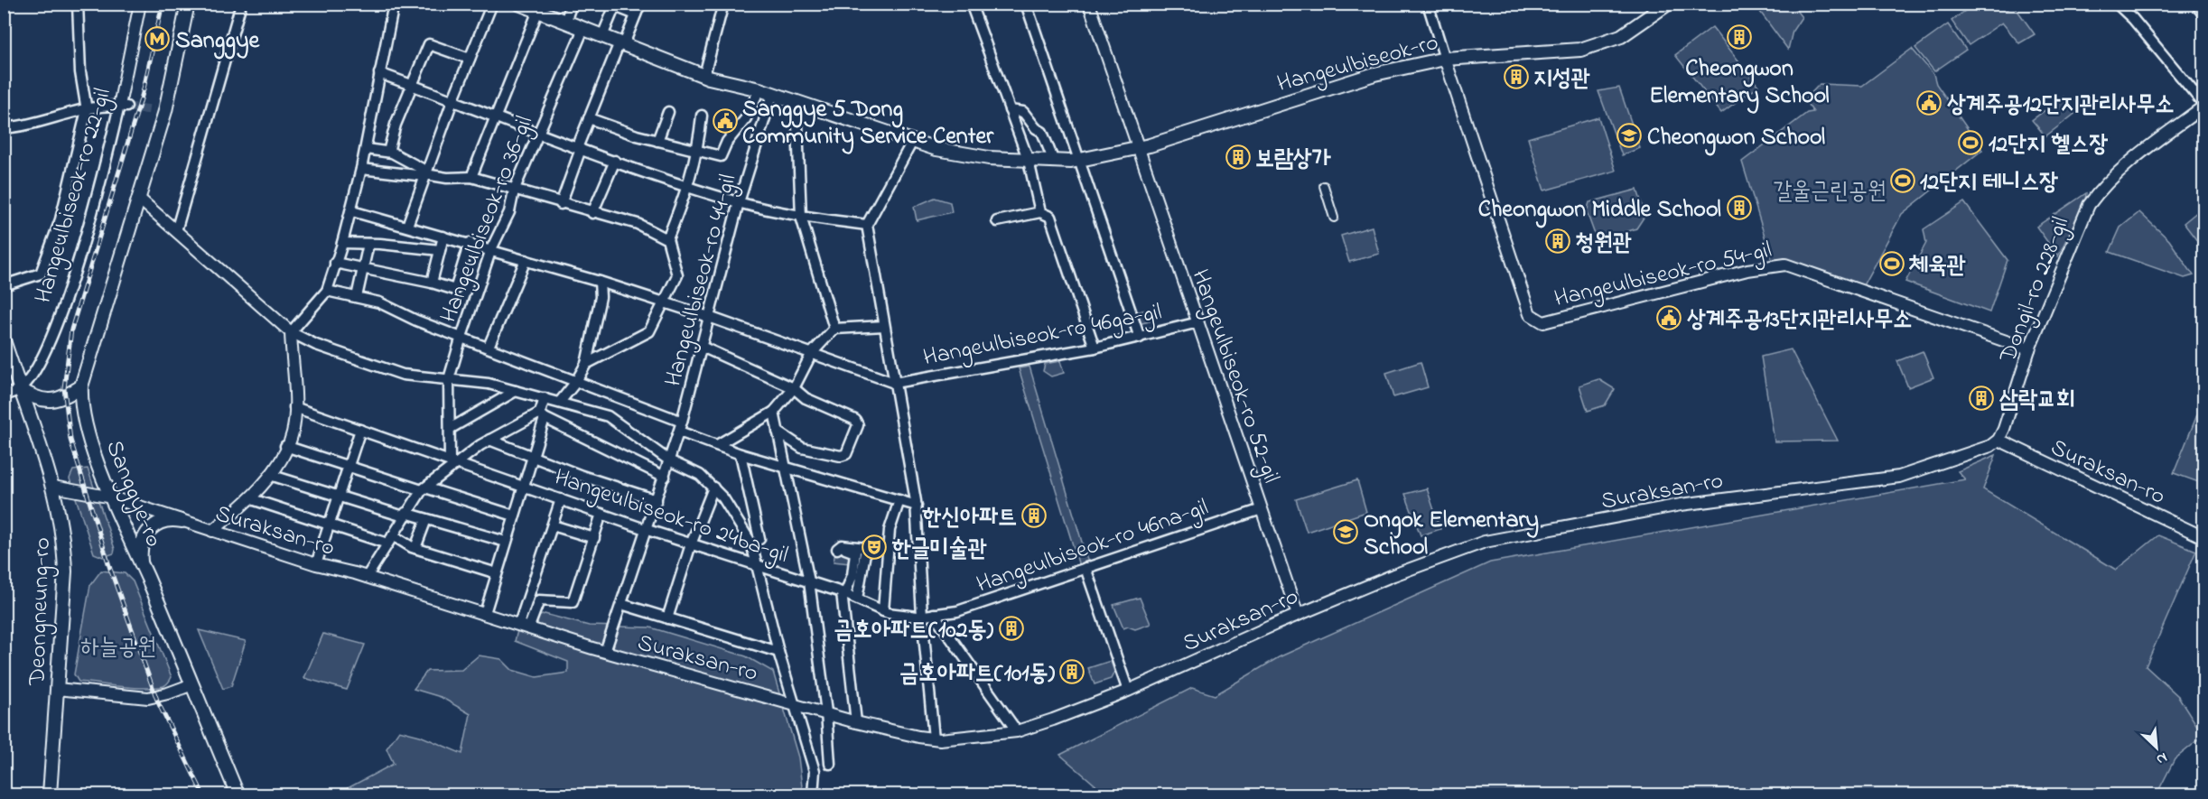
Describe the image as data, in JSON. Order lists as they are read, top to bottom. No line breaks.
{"streets":{"main road":["Hangeulbiseok-ro","Sanggye-ro","Deongneung-ro"],"street":["Hangeulbiseok-ro 22-gil","Hangeulbiseok-ro 36-gil","Hangeulbiseok-ro 54-gil","Hangeulbiseok-ro 44-gil","Dongil-ro 228-gil","Hangeulbiseok-ro 46ga-gil","Hangeulbiseok-ro 52-gil","Suraksan-ro","Hangeulbiseok-ro 24ba-gil","Hangeulbiseok-ro 46na-gil"]},"crossings":[["Hangeulbiseok-ro","Hangeulbiseok-ro 36-gil"],["Hangeulbiseok-ro","Hangeulbiseok-ro 54-gil"],["Hangeulbiseok-ro","Hangeulbiseok-ro 44-gil"],["Hangeulbiseok-ro","Hangeulbiseok-ro 52-gil"],["Hangeulbiseok-ro 22-gil","Deongneung-ro"],["Hangeulbiseok-ro 36-gil","Hangeulbiseok-ro 24ba-gil"],["Hangeulbiseok-ro 54-gil","Dongil-ro 228-gil"],["Hangeulbiseok-ro 44-gil","Suraksan-ro"],["Hangeulbiseok-ro 44-gil","Hangeulbiseok-ro 24ba-gil"],["Dongil-ro 228-gil","Suraksan-ro"],["Hangeulbiseok-ro 46ga-gil","Hangeulbiseok-ro 52-gil"],["Hangeulbiseok-ro 52-gil","Suraksan-ro"],["Hangeulbiseok-ro 52-gil","Hangeulbiseok-ro 46na-gil"],["Suraksan-ro","Sanggye-ro"],["Suraksan-ro","Hangeulbiseok-ro 24ba-gil"],["Suraksan-ro","Deongneung-ro"],["Hangeulbiseok-ro 24ba-gil","Hangeulbiseok-ro 46na-gil"]],"parks":["갈울근린공원","하늘공원"],"places":{"building":["Cheongwon Elementary School","지성관","보람상가","Cheongwon Middle School","청원관","삼락교회","한신아파트","금호아파트(102동)","금호아파트(101동)"],"metro station":["Sanggye"],"public building":["상계주공12단지관리사무소","Sanggye 5 Dong Community Service Center","상계주공13단지관리사무소"],"school or university":["Cheongwon School","Ongok Elementary School"],"sports":["12단지 헬스장","12단지 테니스장","체육관"],"theatre":["한글미술관"]},"north":"bottom right"}
